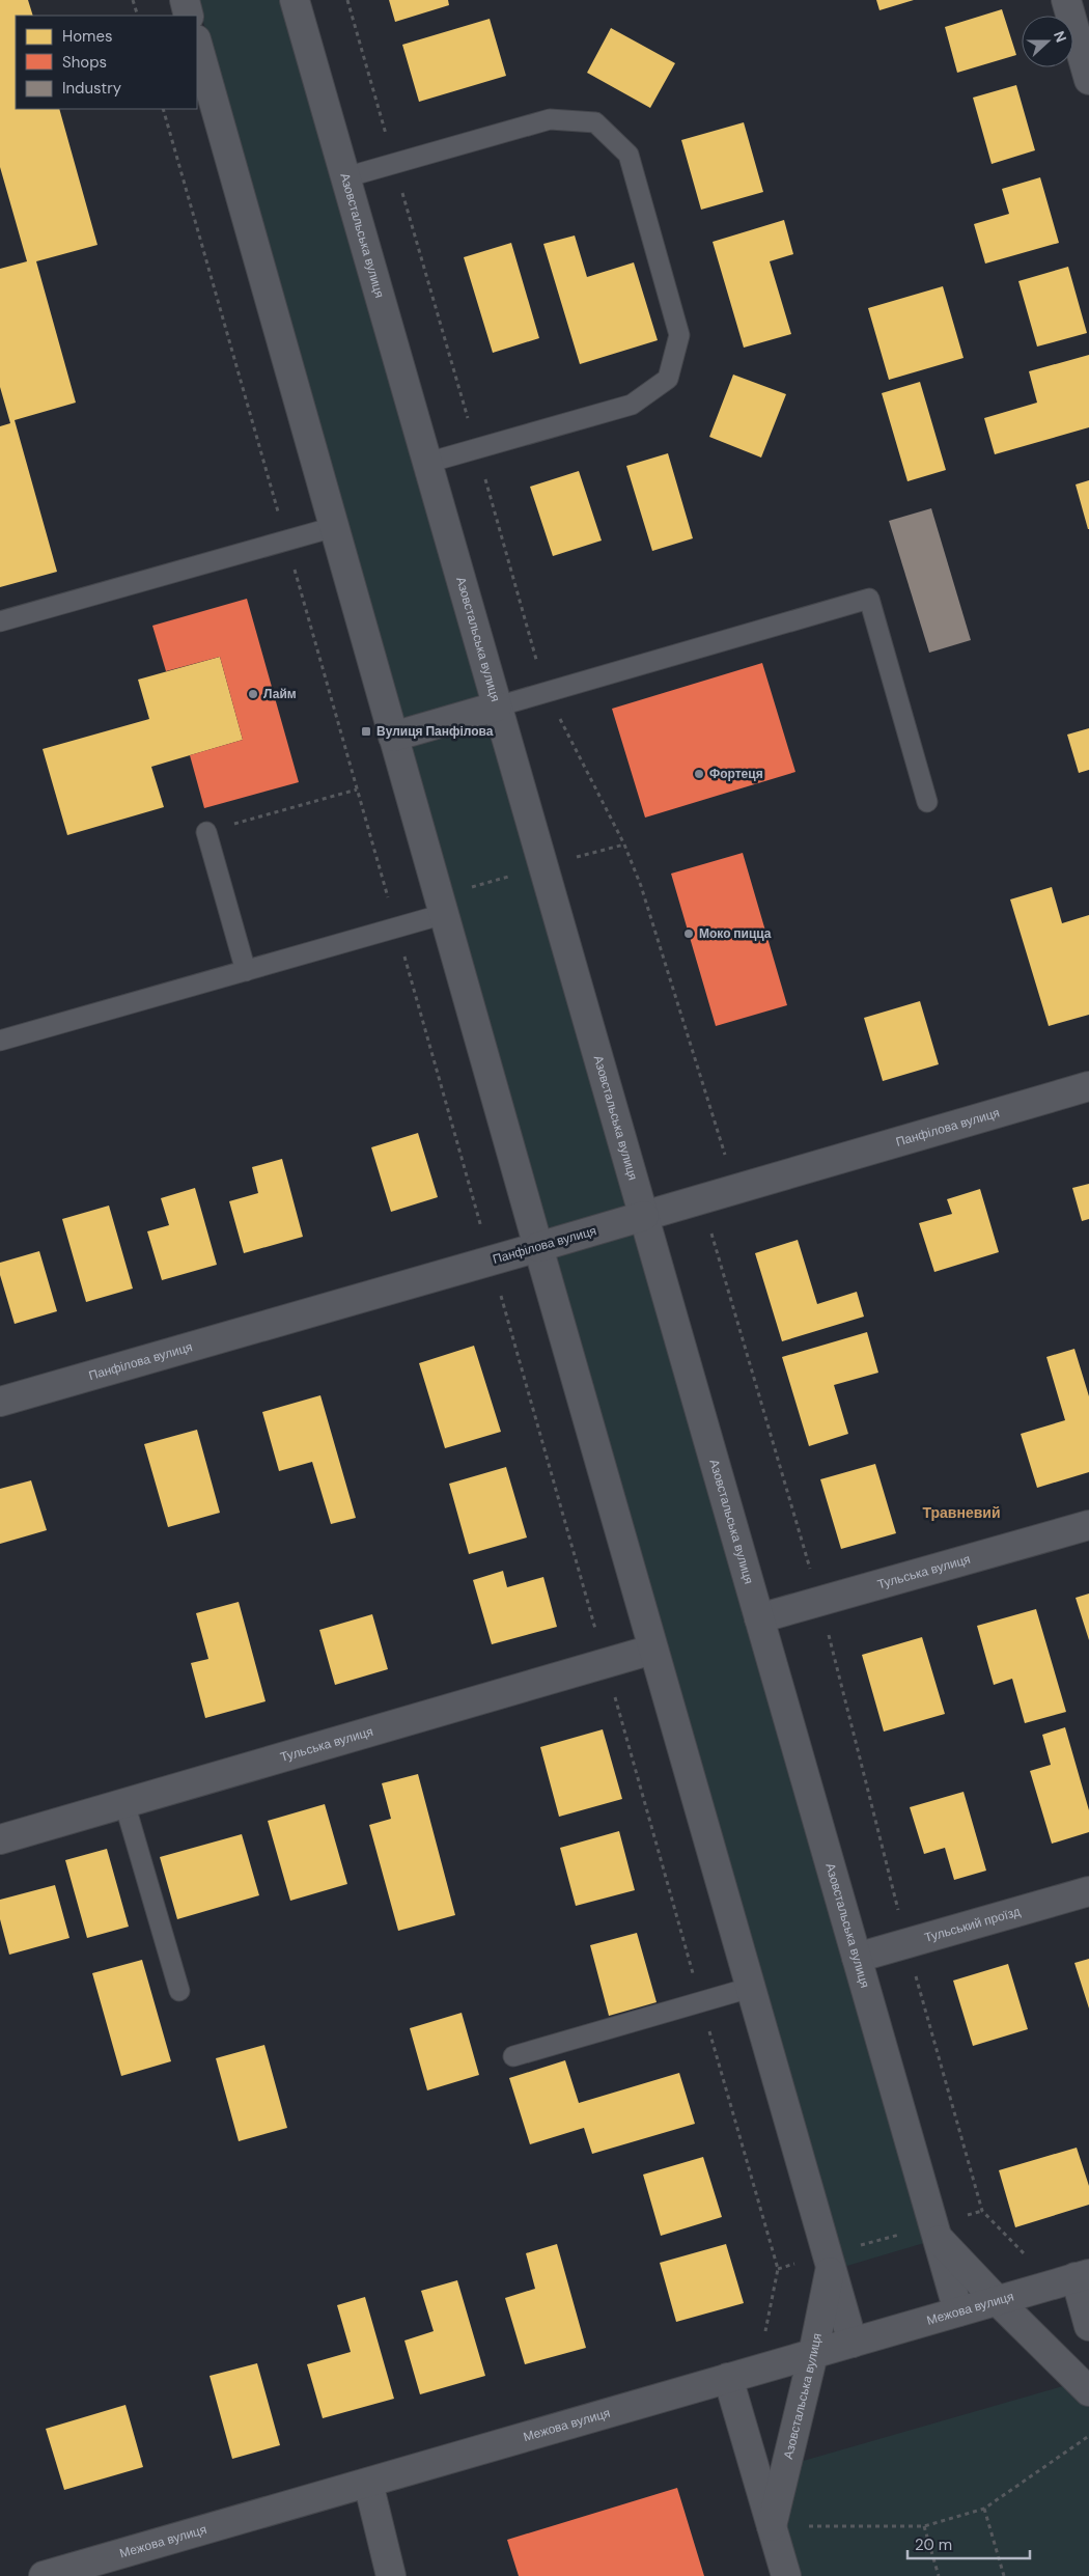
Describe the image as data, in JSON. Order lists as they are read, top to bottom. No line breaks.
{"streets":{"street":["Азовстальська вулиця","Панфілова вулиця","Тульська вулиця","Тульський проїзд","Межова вулиця"]},"crossings":[["Азовстальська вулиця","Панфілова вулиця"],["Азовстальська вулиця","Тульська вулиця"],["Азовстальська вулиця","Тульський проїзд"],["Азовстальська вулиця","Межова вулиця"]],"districts":["Травневий"],"places":{"other":["Лайм","Фортеця","Моко пицца"],"transit":["Вулиця Панфілова"]},"legend":["Homes","Shops","Industry"],"scale_bar":"20 m","north":"right"}
